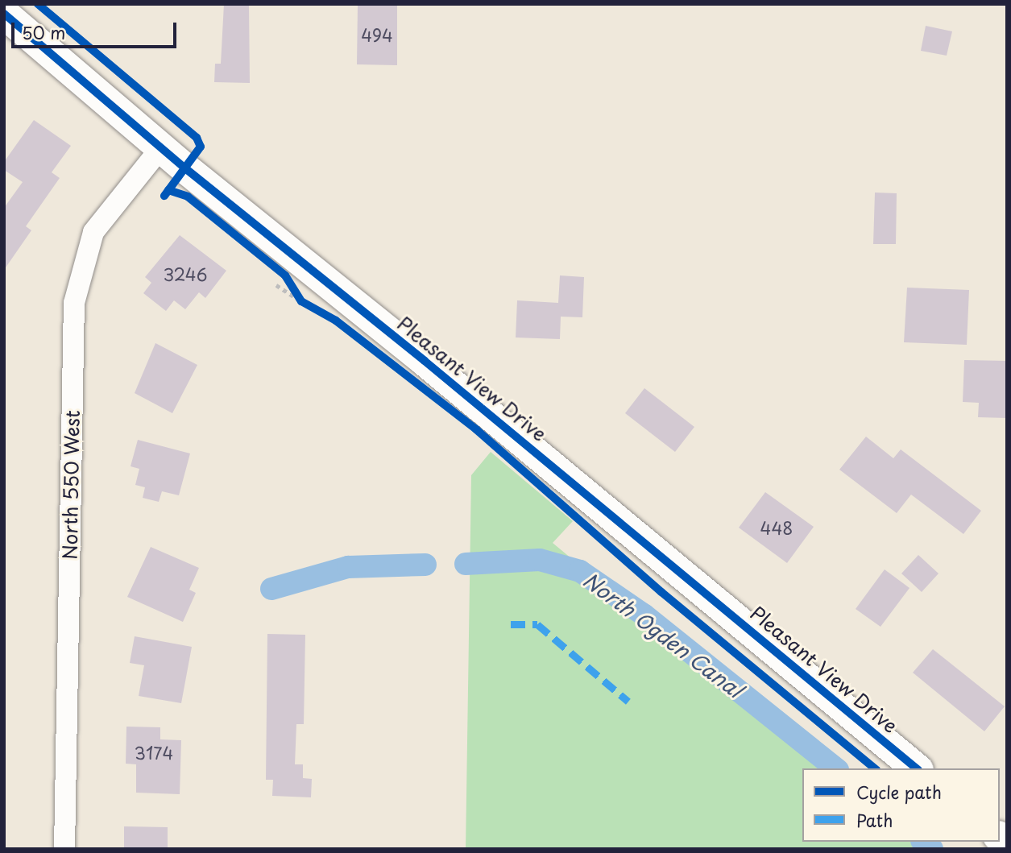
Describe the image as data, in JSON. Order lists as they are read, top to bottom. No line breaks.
{"streets":{"street":["Pleasant View Drive","North 550 West"]},"crossings":[["Pleasant View Drive","North 550 West"]],"water":["North Ogden Canal"],"house_numbers":["494","3246","448","3174"],"legend":["Cycle path","Path"],"scale_bar":"50 m"}
